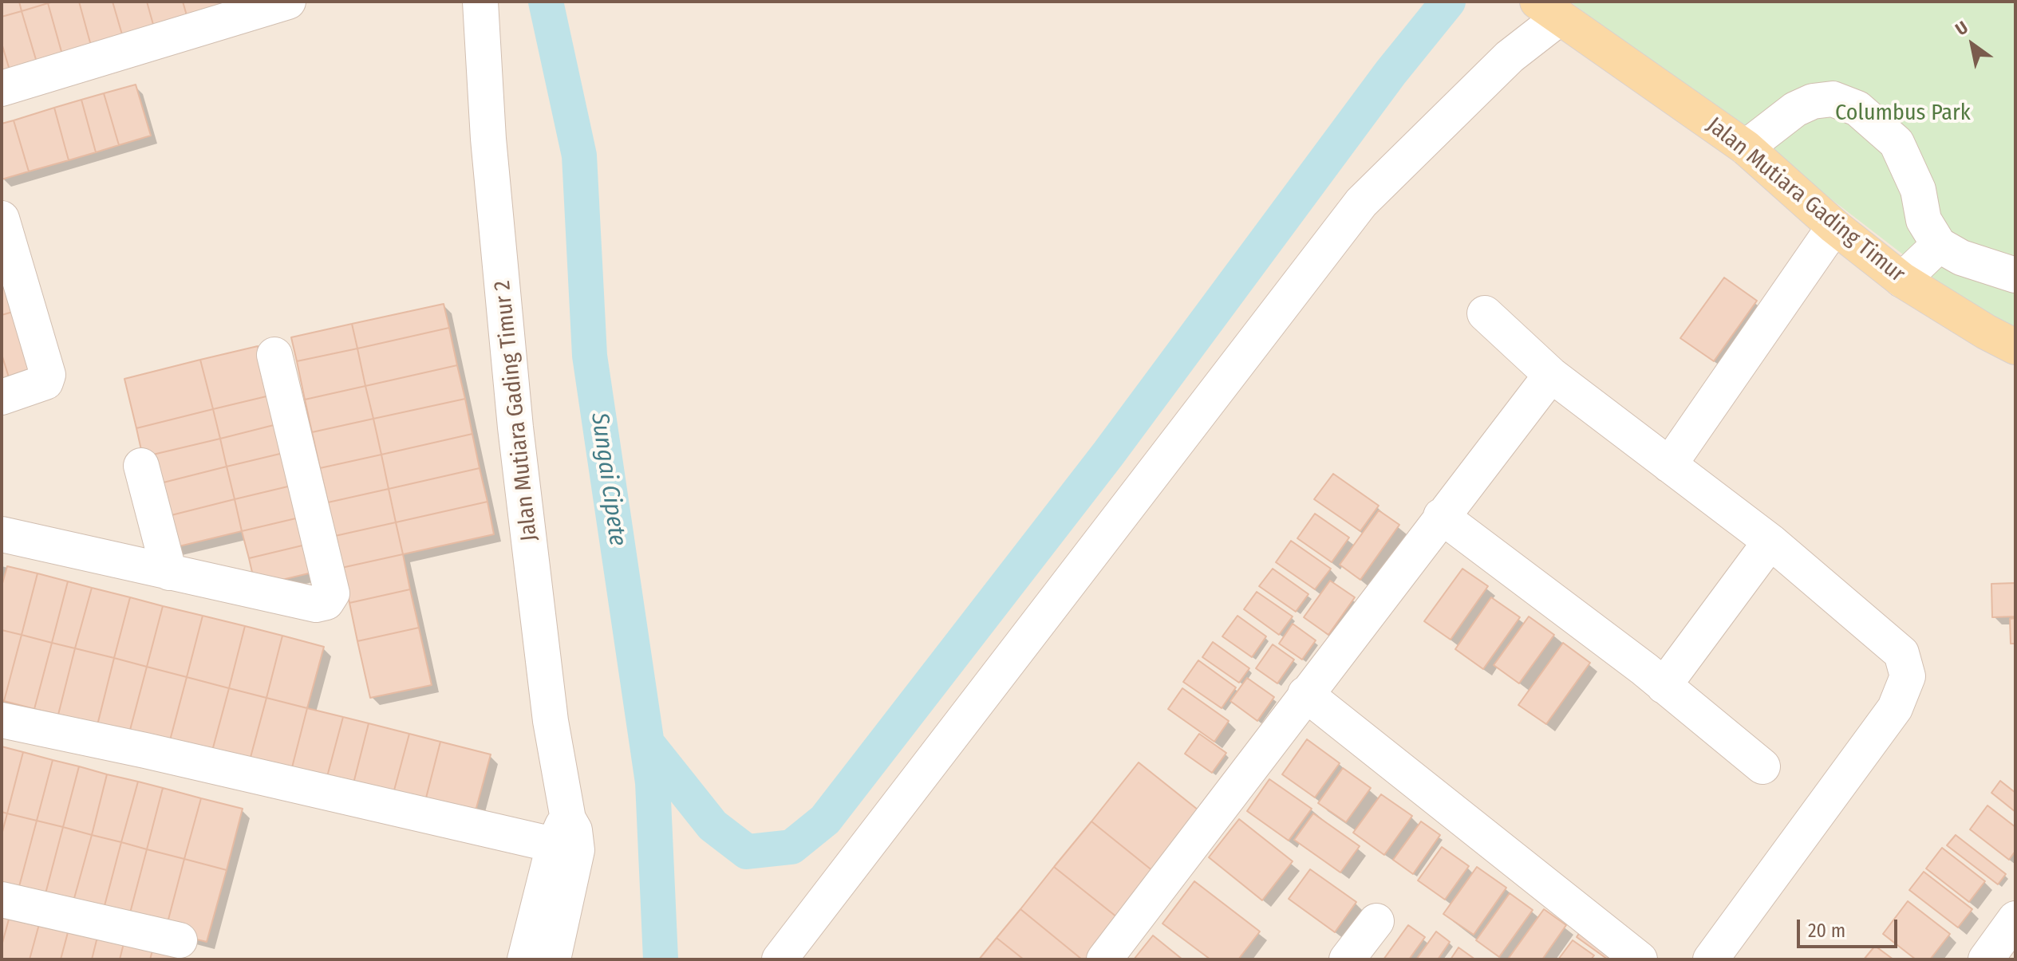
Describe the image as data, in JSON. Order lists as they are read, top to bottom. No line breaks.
{"streets":{"main road":["Jalan Mutiara Gading Timur"],"street":["Jalan Mutiara Gading Timur 2"]},"water":["Sungai Cipete"],"parks":["Columbus Park"],"scale_bar":"20 m","north":"top left"}
